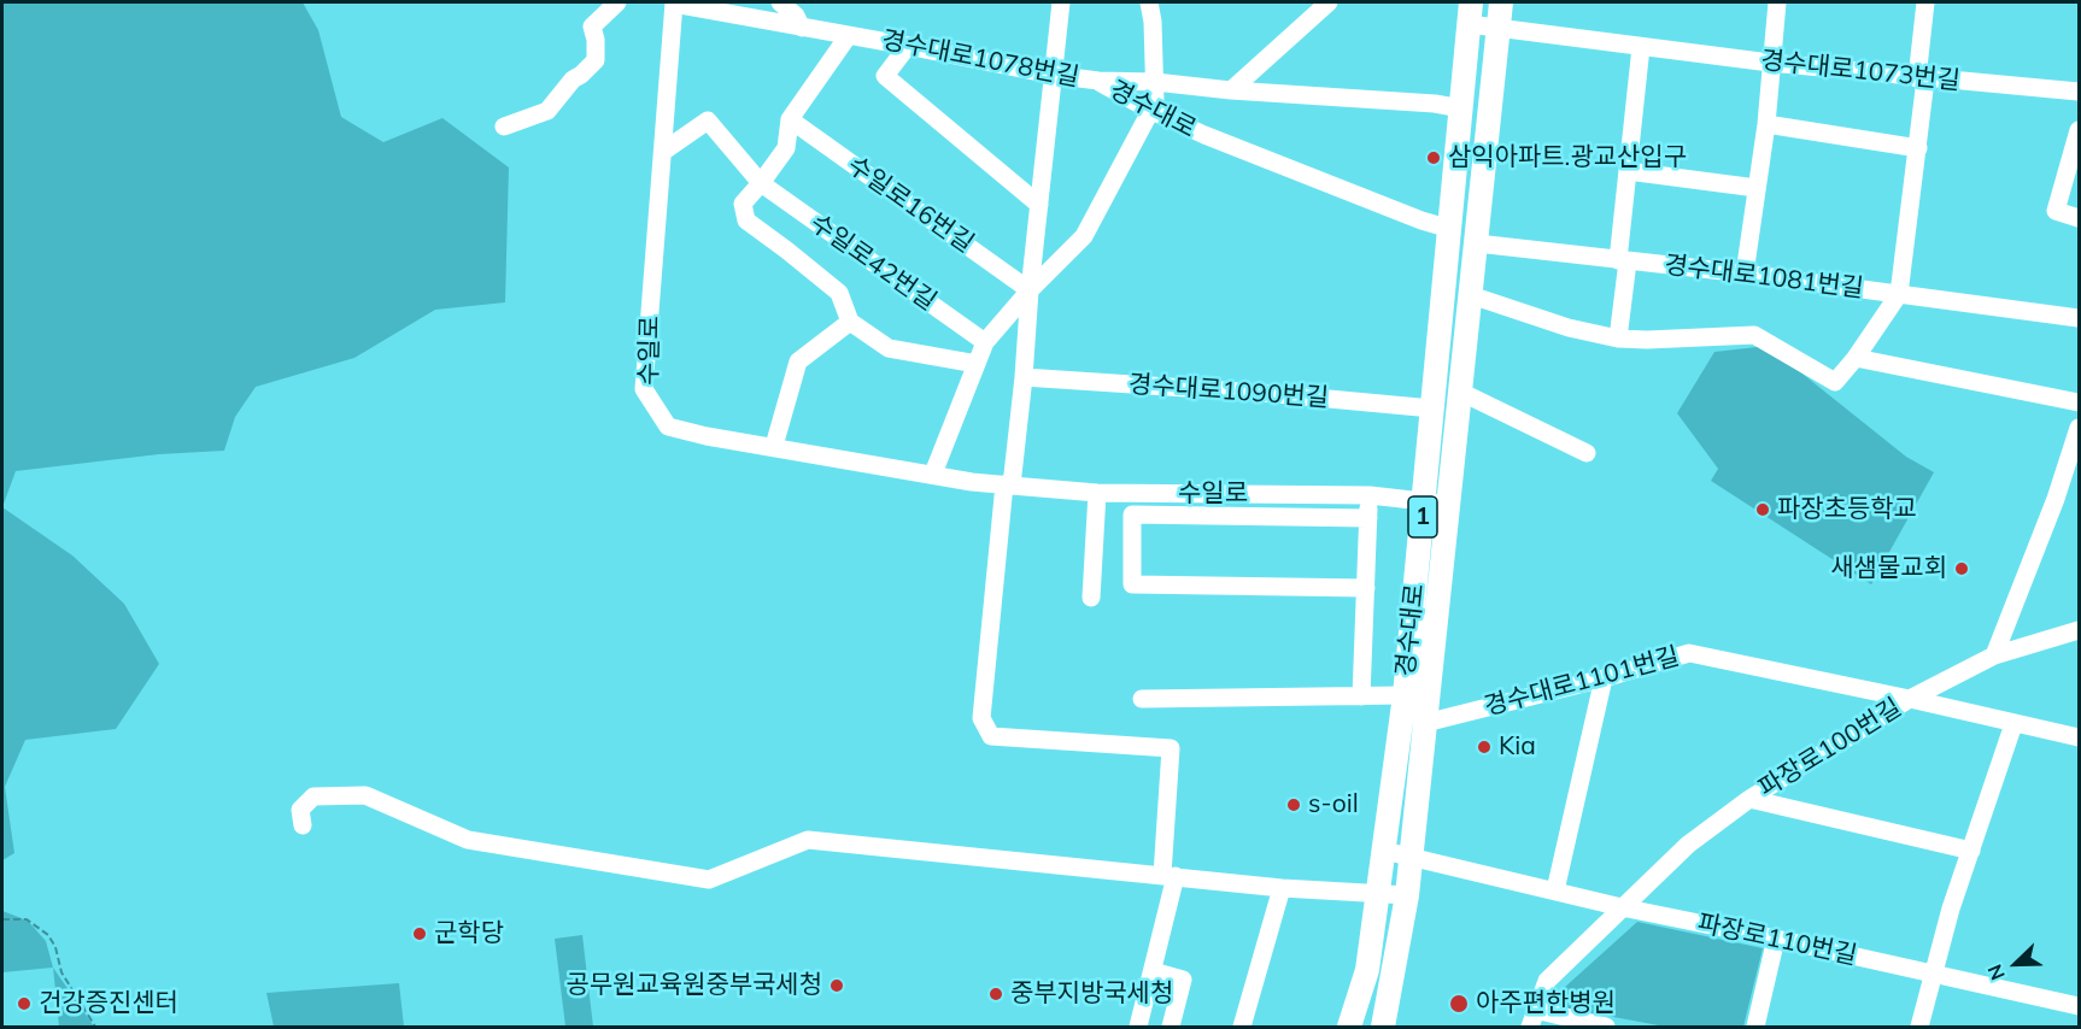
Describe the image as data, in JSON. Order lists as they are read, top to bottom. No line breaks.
{"streets":{"main road":["경수대로","1"],"street":["경수대로1078번길","경수대로1073번길","수일로16번길","수일로42번길","경수대로1081번길","수일로","경수대로1090번길","경수대로1101번길","파장로100번길","파장로110번길"]},"crossings":[["경수대로1078번길","경수대로"],["경수대로1078번길","수일로16번길"],["경수대로1078번길","수일로42번길"],["경수대로1078번길","수일로"],["경수대로1073번길","경수대로"],["경수대로","경수대로1081번길"],["경수대로","수일로"],["경수대로","경수대로1090번길"],["경수대로","경수대로1101번길"],["경수대로","파장로110번길"],["수일로42번길","수일로"],["경수대로1101번길","파장로100번길"],["파장로100번길","파장로110번길"]],"places":["삼익아파트.광교산입구","파장초등학교","새샘물교회","Kia","s-oil","군학당","공무원교육원중부국세청","중부지방국세청","건강증진센터","아주편한병원"],"north":"bottom left"}
